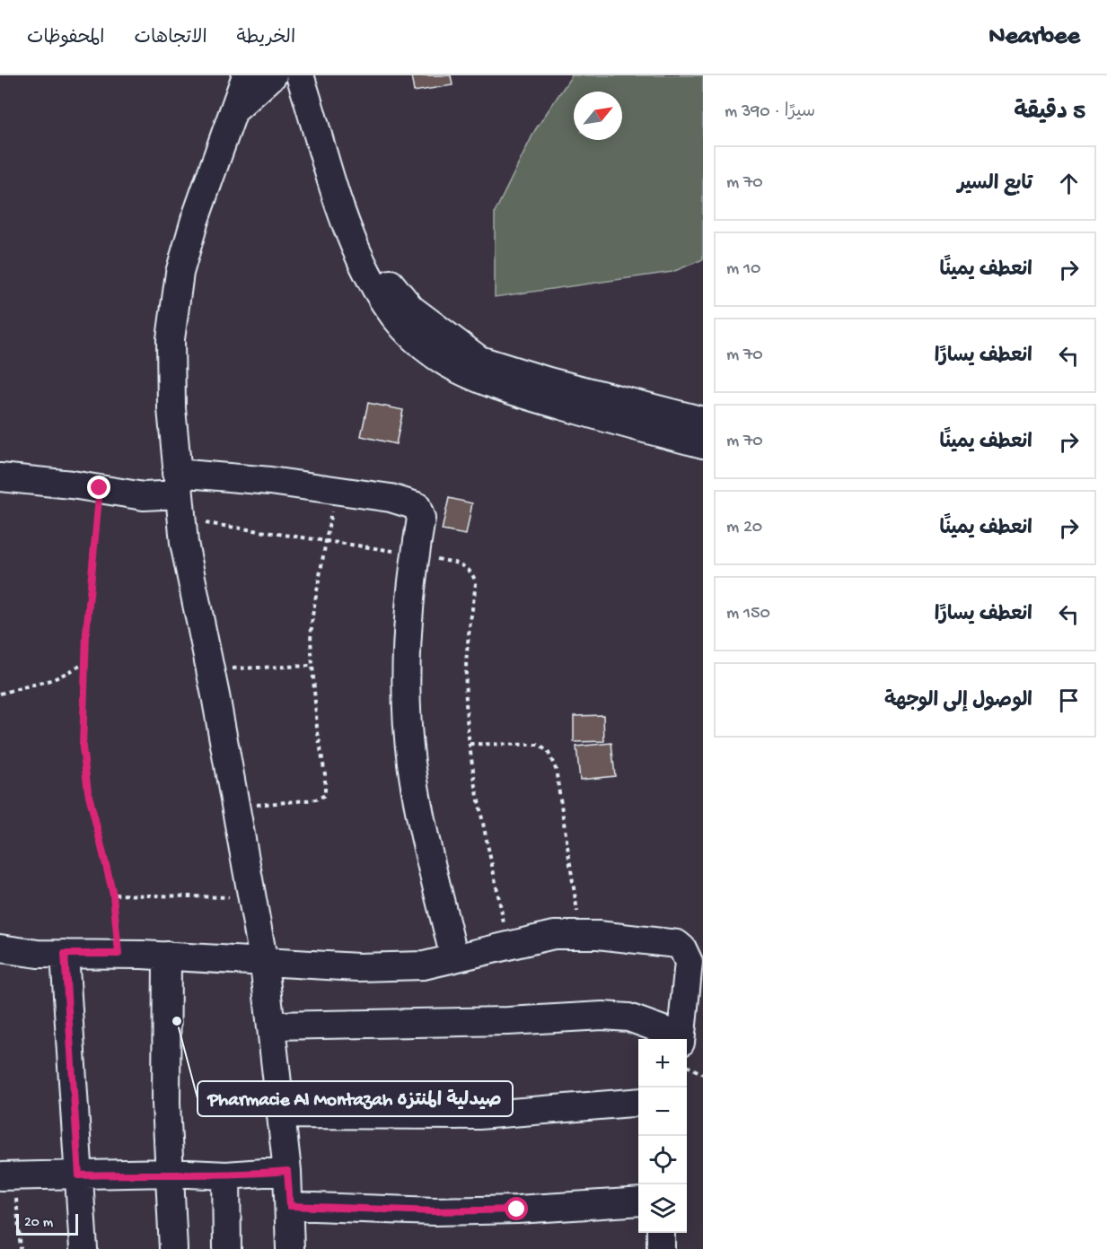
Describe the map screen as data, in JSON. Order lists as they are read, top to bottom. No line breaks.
{"places":["Pharmacie Al Montazah صيدلية المنتزه"],"scale_bar":"20 m","north":"top right","page":{"header":"Nearbee","nav":["الخريطة","الاتجاهات","المحفوظات"],"heading":["5 دقيقة","سيرًا · 390 m"],"list":[["تابع السير","70 m"],["انعطف يمينًا","10 m"],["انعطف يسارًا","70 m"],["انعطف يمينًا","70 m"],["انعطف يمينًا","20 m"],["انعطف يسارًا","150 m"],"الوصول إلى الوجهة"],"map_buttons":["+","−"],"scale":"20 m"}}
